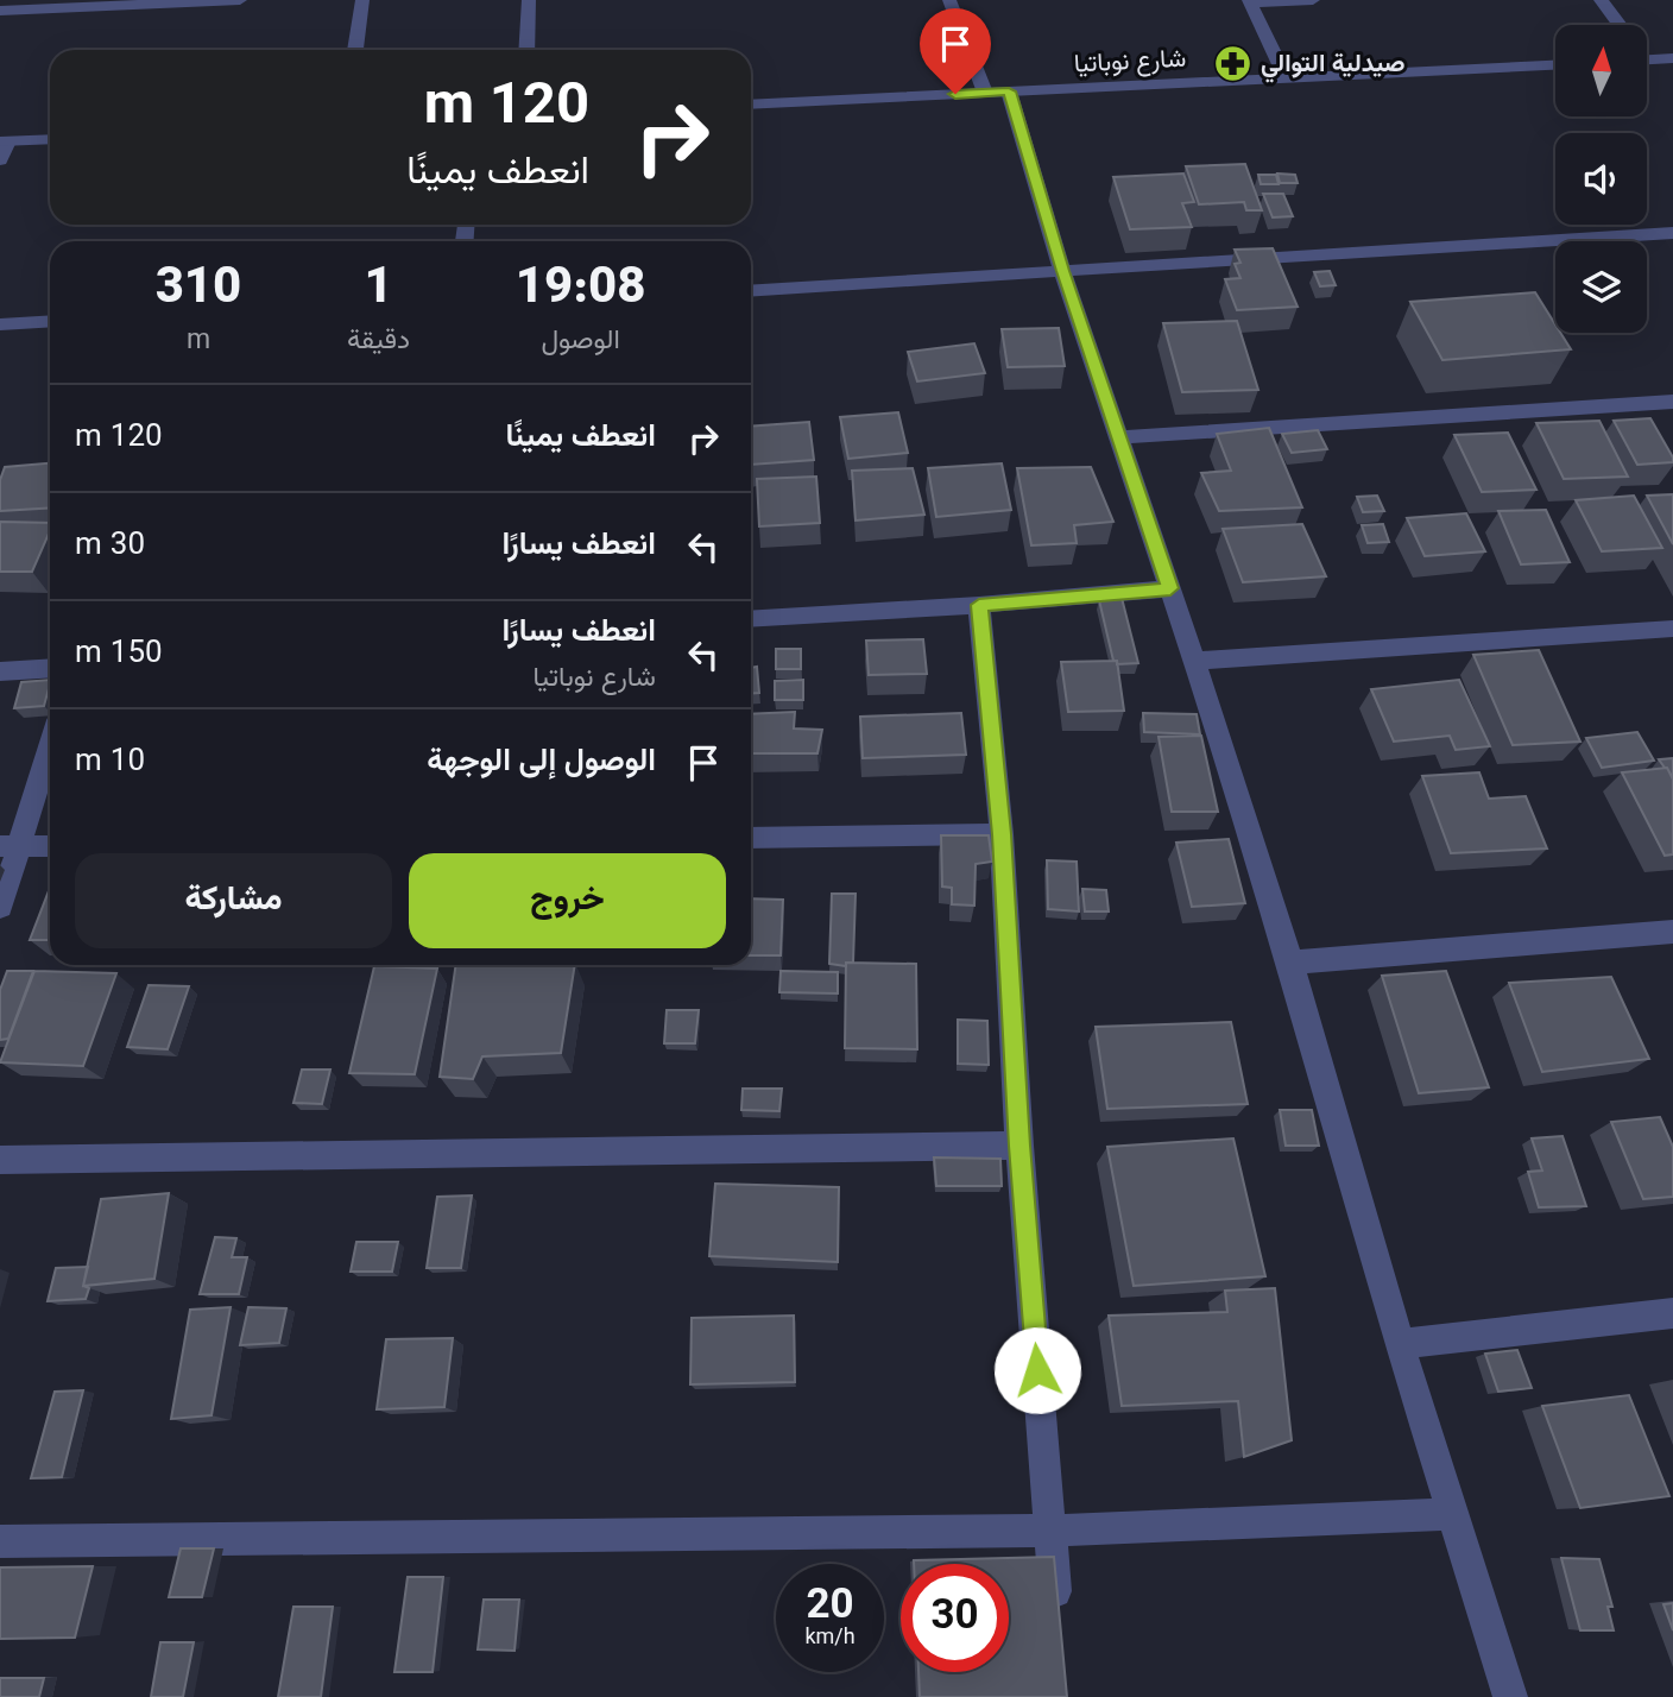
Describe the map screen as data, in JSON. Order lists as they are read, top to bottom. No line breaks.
{"streets":{"street":["شارع نوباتيا"]},"places":{"pharmacy":["صيدلية التوالي"]},"north":"top","page":{"turn":["120 m","انعطف يمينًا"],"eta":["19:08","الوصول","1","دقيقة","310","m"],"list":[{"name":"انعطف يمينًا","value":"120 m"},{"name":"انعطف يسارًا","value":"30 m"},{"name":"انعطف يسارًا","note":"شارع نوباتيا","value":"150 m"},{"name":"الوصول إلى الوجهة","value":"10 m"}],"buttons":["خروج","مشاركة"],"speed":"20 km/h","limit":"30"}}
